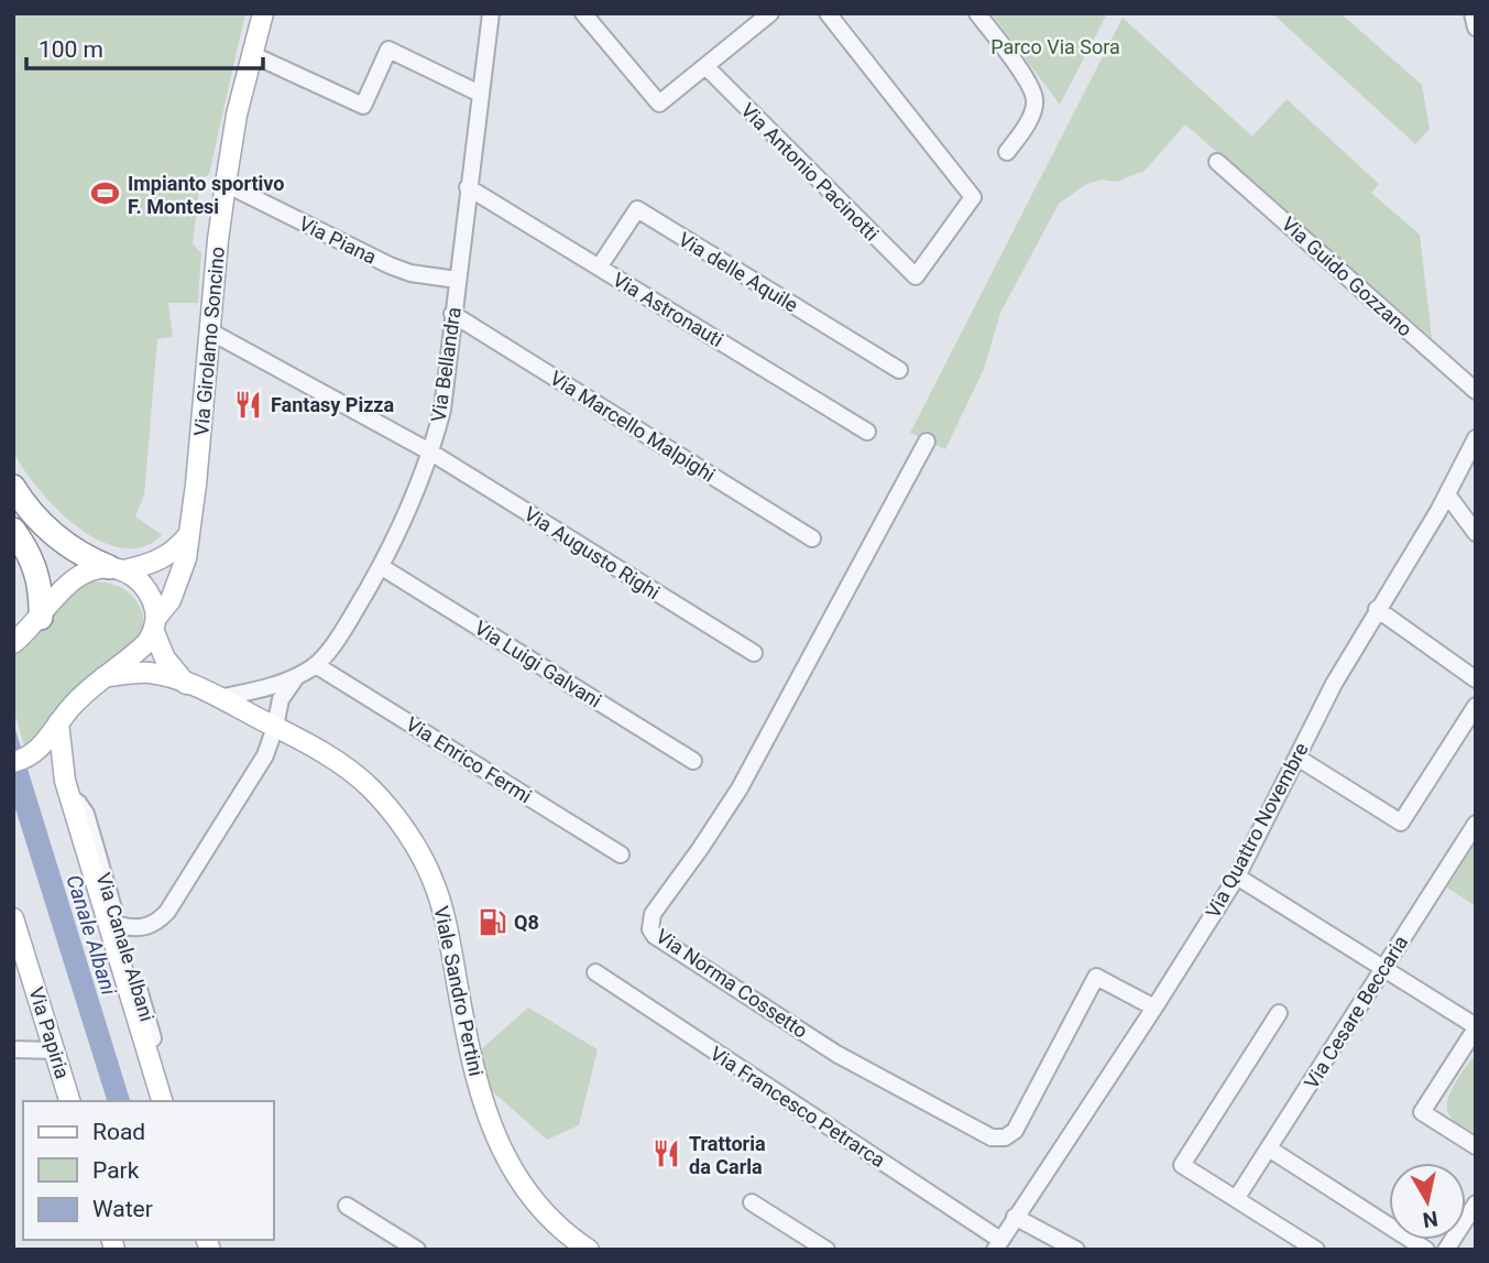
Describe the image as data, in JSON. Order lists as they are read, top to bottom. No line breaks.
{"streets":{"main road":["Via Girolamo Soncino","Via Canale Albani","Viale Sandro Pertini","Via Papiria"],"street":["Via Antonio Pacinotti","Via Piana","Via delle Aquile","Via Guido Gozzano","Via Astronauti","Via Bellandra","Via Marcello Malpighi","Via Augusto Righi","Via Luigi Galvani","Via Enrico Fermi","Via Quattro Novembre","Via Norma Cossetto","Via Cesare Beccaria","Via Francesco Petrarca"]},"crossings":[["Via Piana","Via Girolamo Soncino"],["Via Piana","Via Bellandra"],["Via delle Aquile","Via Astronauti"],["Via Astronauti","Via Bellandra"],["Via Girolamo Soncino","Via Augusto Righi"],["Via Girolamo Soncino","Via Canale Albani"],["Via Girolamo Soncino","Viale Sandro Pertini"],["Via Bellandra","Via Marcello Malpighi"],["Via Bellandra","Via Augusto Righi"],["Via Bellandra","Via Luigi Galvani"],["Via Bellandra","Via Enrico Fermi"],["Via Bellandra","Viale Sandro Pertini"],["Via Quattro Novembre","Via Norma Cossetto"],["Via Quattro Novembre","Via Francesco Petrarca"]],"water":["Canale Albani"],"parks":["Parco Via Sora"],"places":{"sports":["Impianto sportivo F. Montesi"],"restaurant":["Fantasy Pizza","Trattoria da Carla"],"fuel station":["Q8"]},"legend":["Road","Park","Water"],"scale_bar":"100 m","north":"bottom"}
